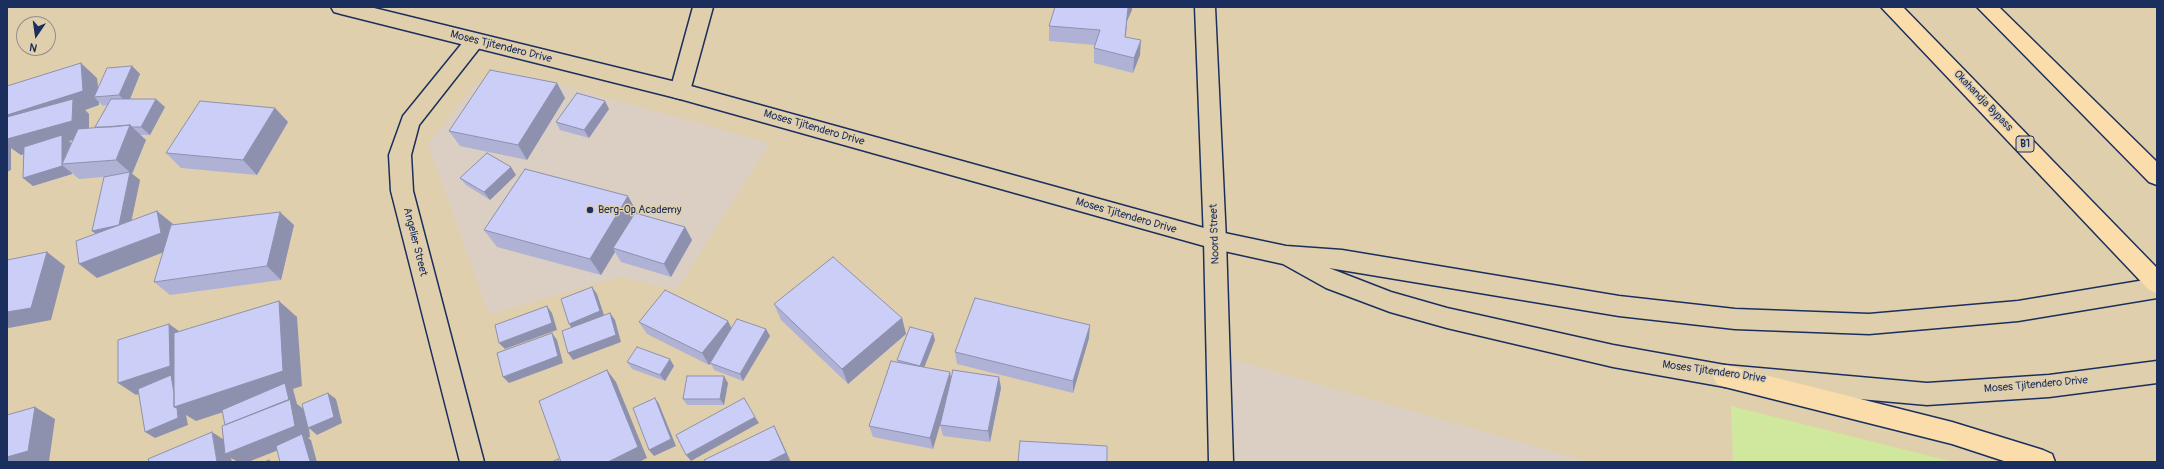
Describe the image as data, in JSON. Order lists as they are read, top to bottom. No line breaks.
{"streets":{"highway":["Okahandja Bypass","B1"],"main road":["Moses Tjitendero Drive","Noord Street","Angelier Street"]},"crossings":[["Moses Tjitendero Drive","Noord Street"],["Moses Tjitendero Drive","Angelier Street"]],"places":["Berg-Op Academy"],"north":"bottom"}
